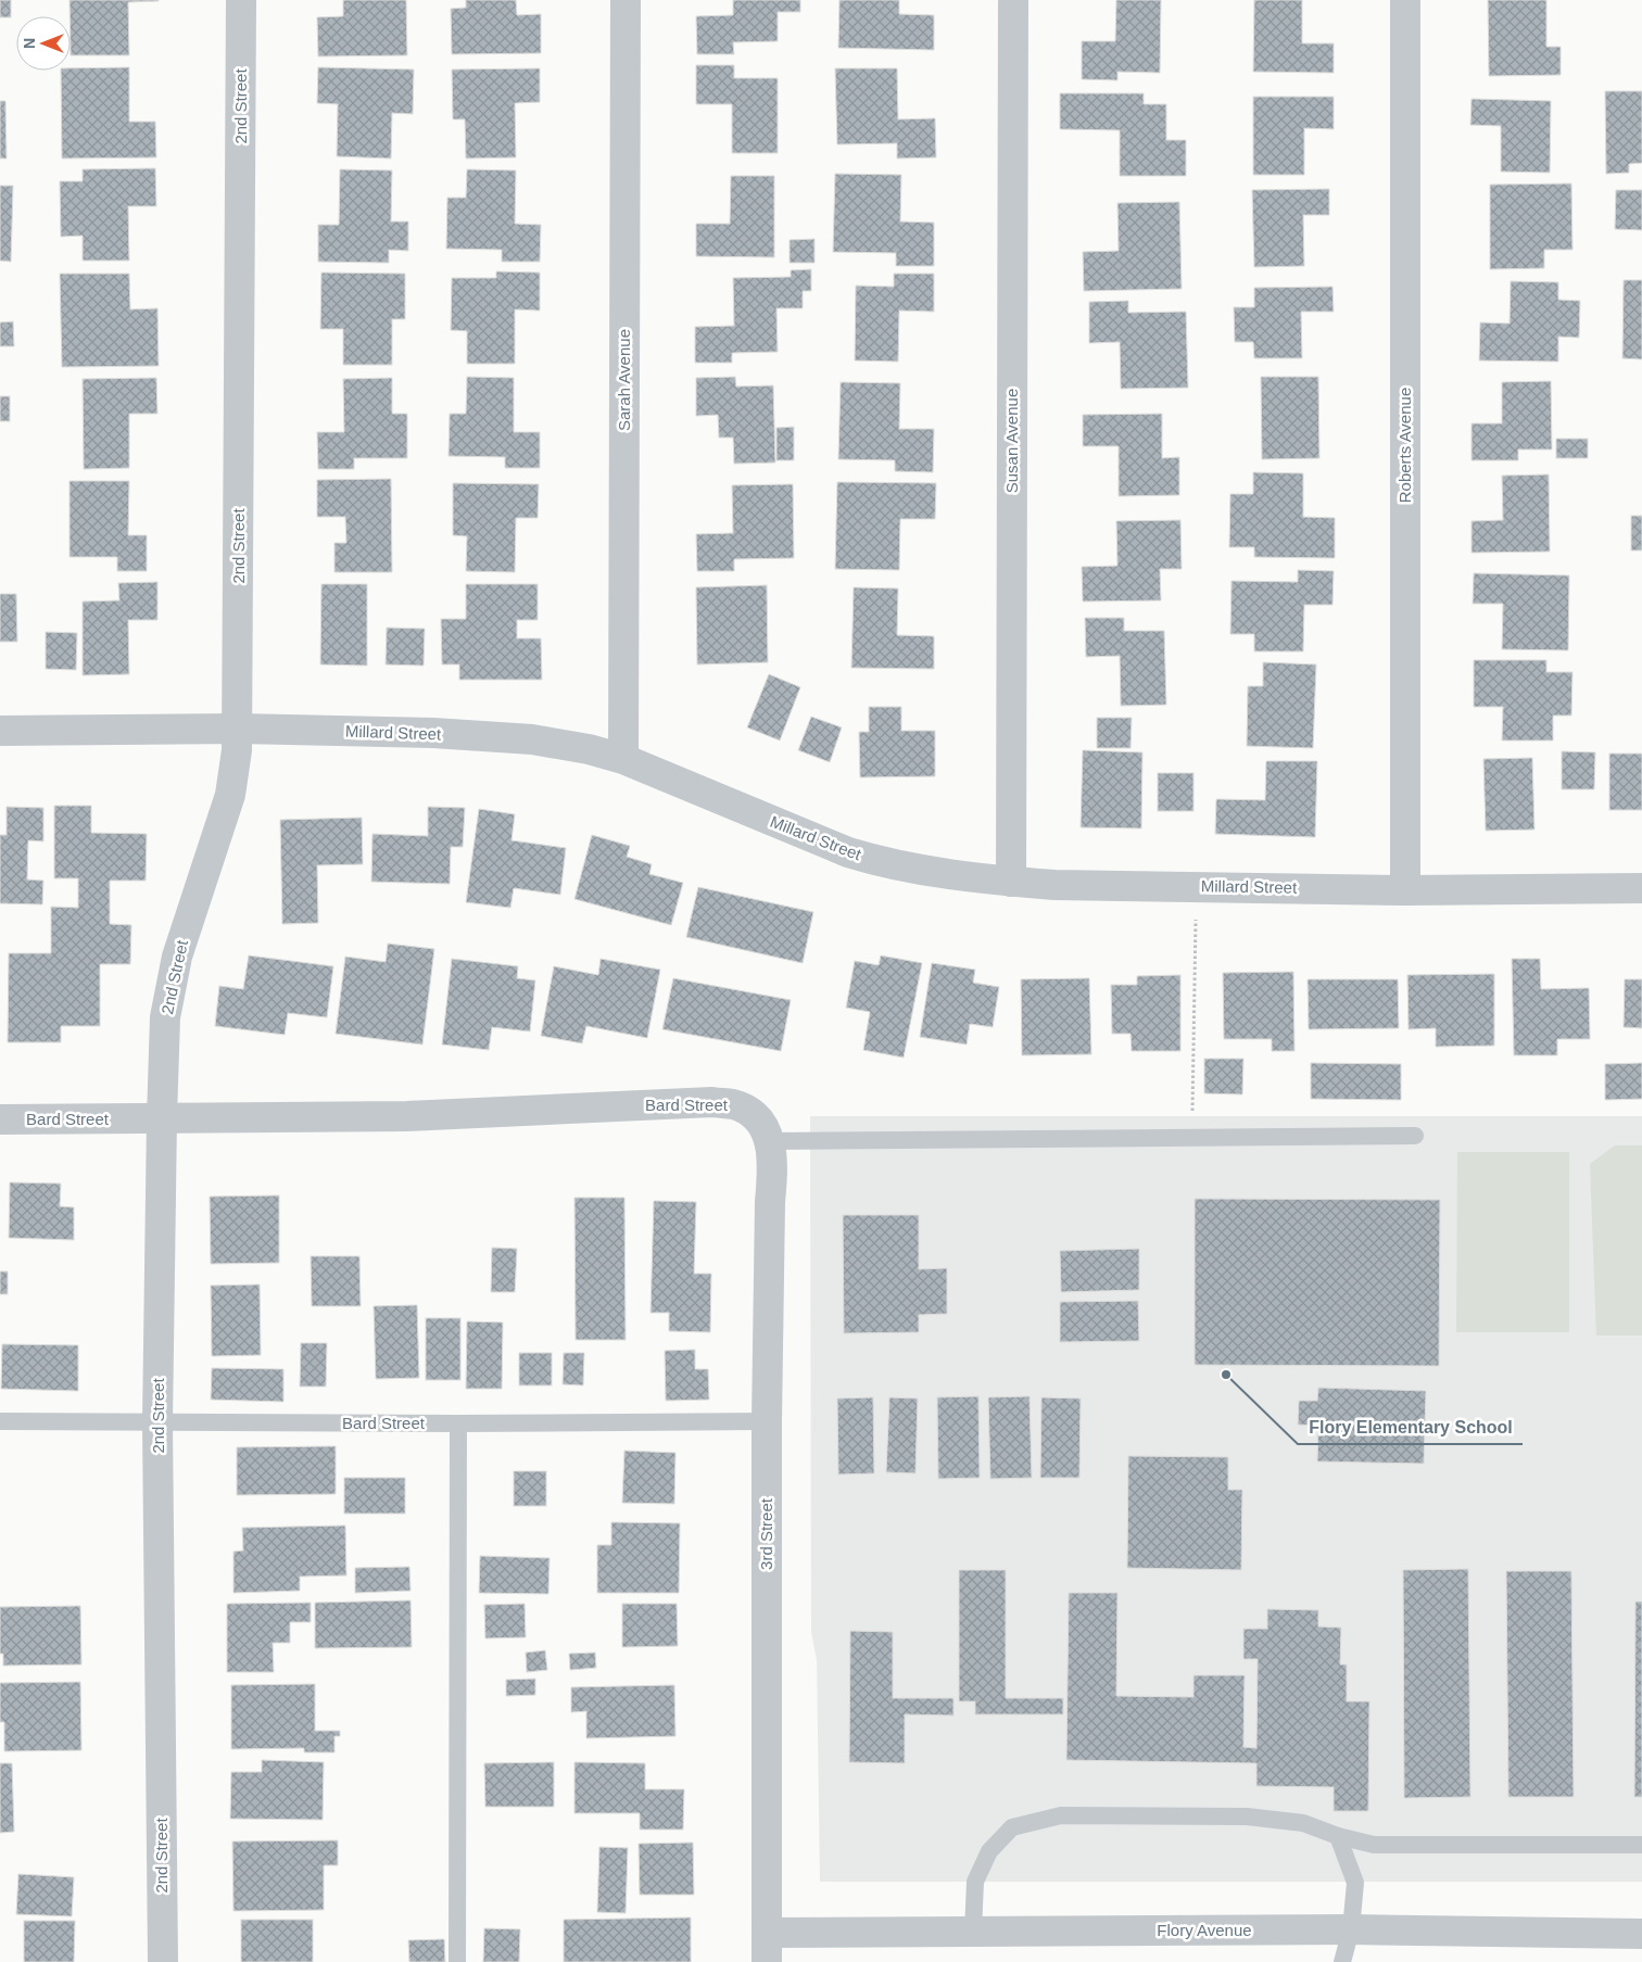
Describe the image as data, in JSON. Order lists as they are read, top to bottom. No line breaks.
{"streets":{"street":["2nd Street","Sarah Avenue","Susan Avenue","Roberts Avenue","Millard Street","Bard Street","3rd Street","Flory Avenue"]},"crossings":[["2nd Street","Millard Street"],["2nd Street","Bard Street"],["Sarah Avenue","Millard Street"],["Susan Avenue","Millard Street"],["Roberts Avenue","Millard Street"],["Bard Street","3rd Street"],["3rd Street","Flory Avenue"]],"places":["Flory Elementary School"],"north":"left"}
